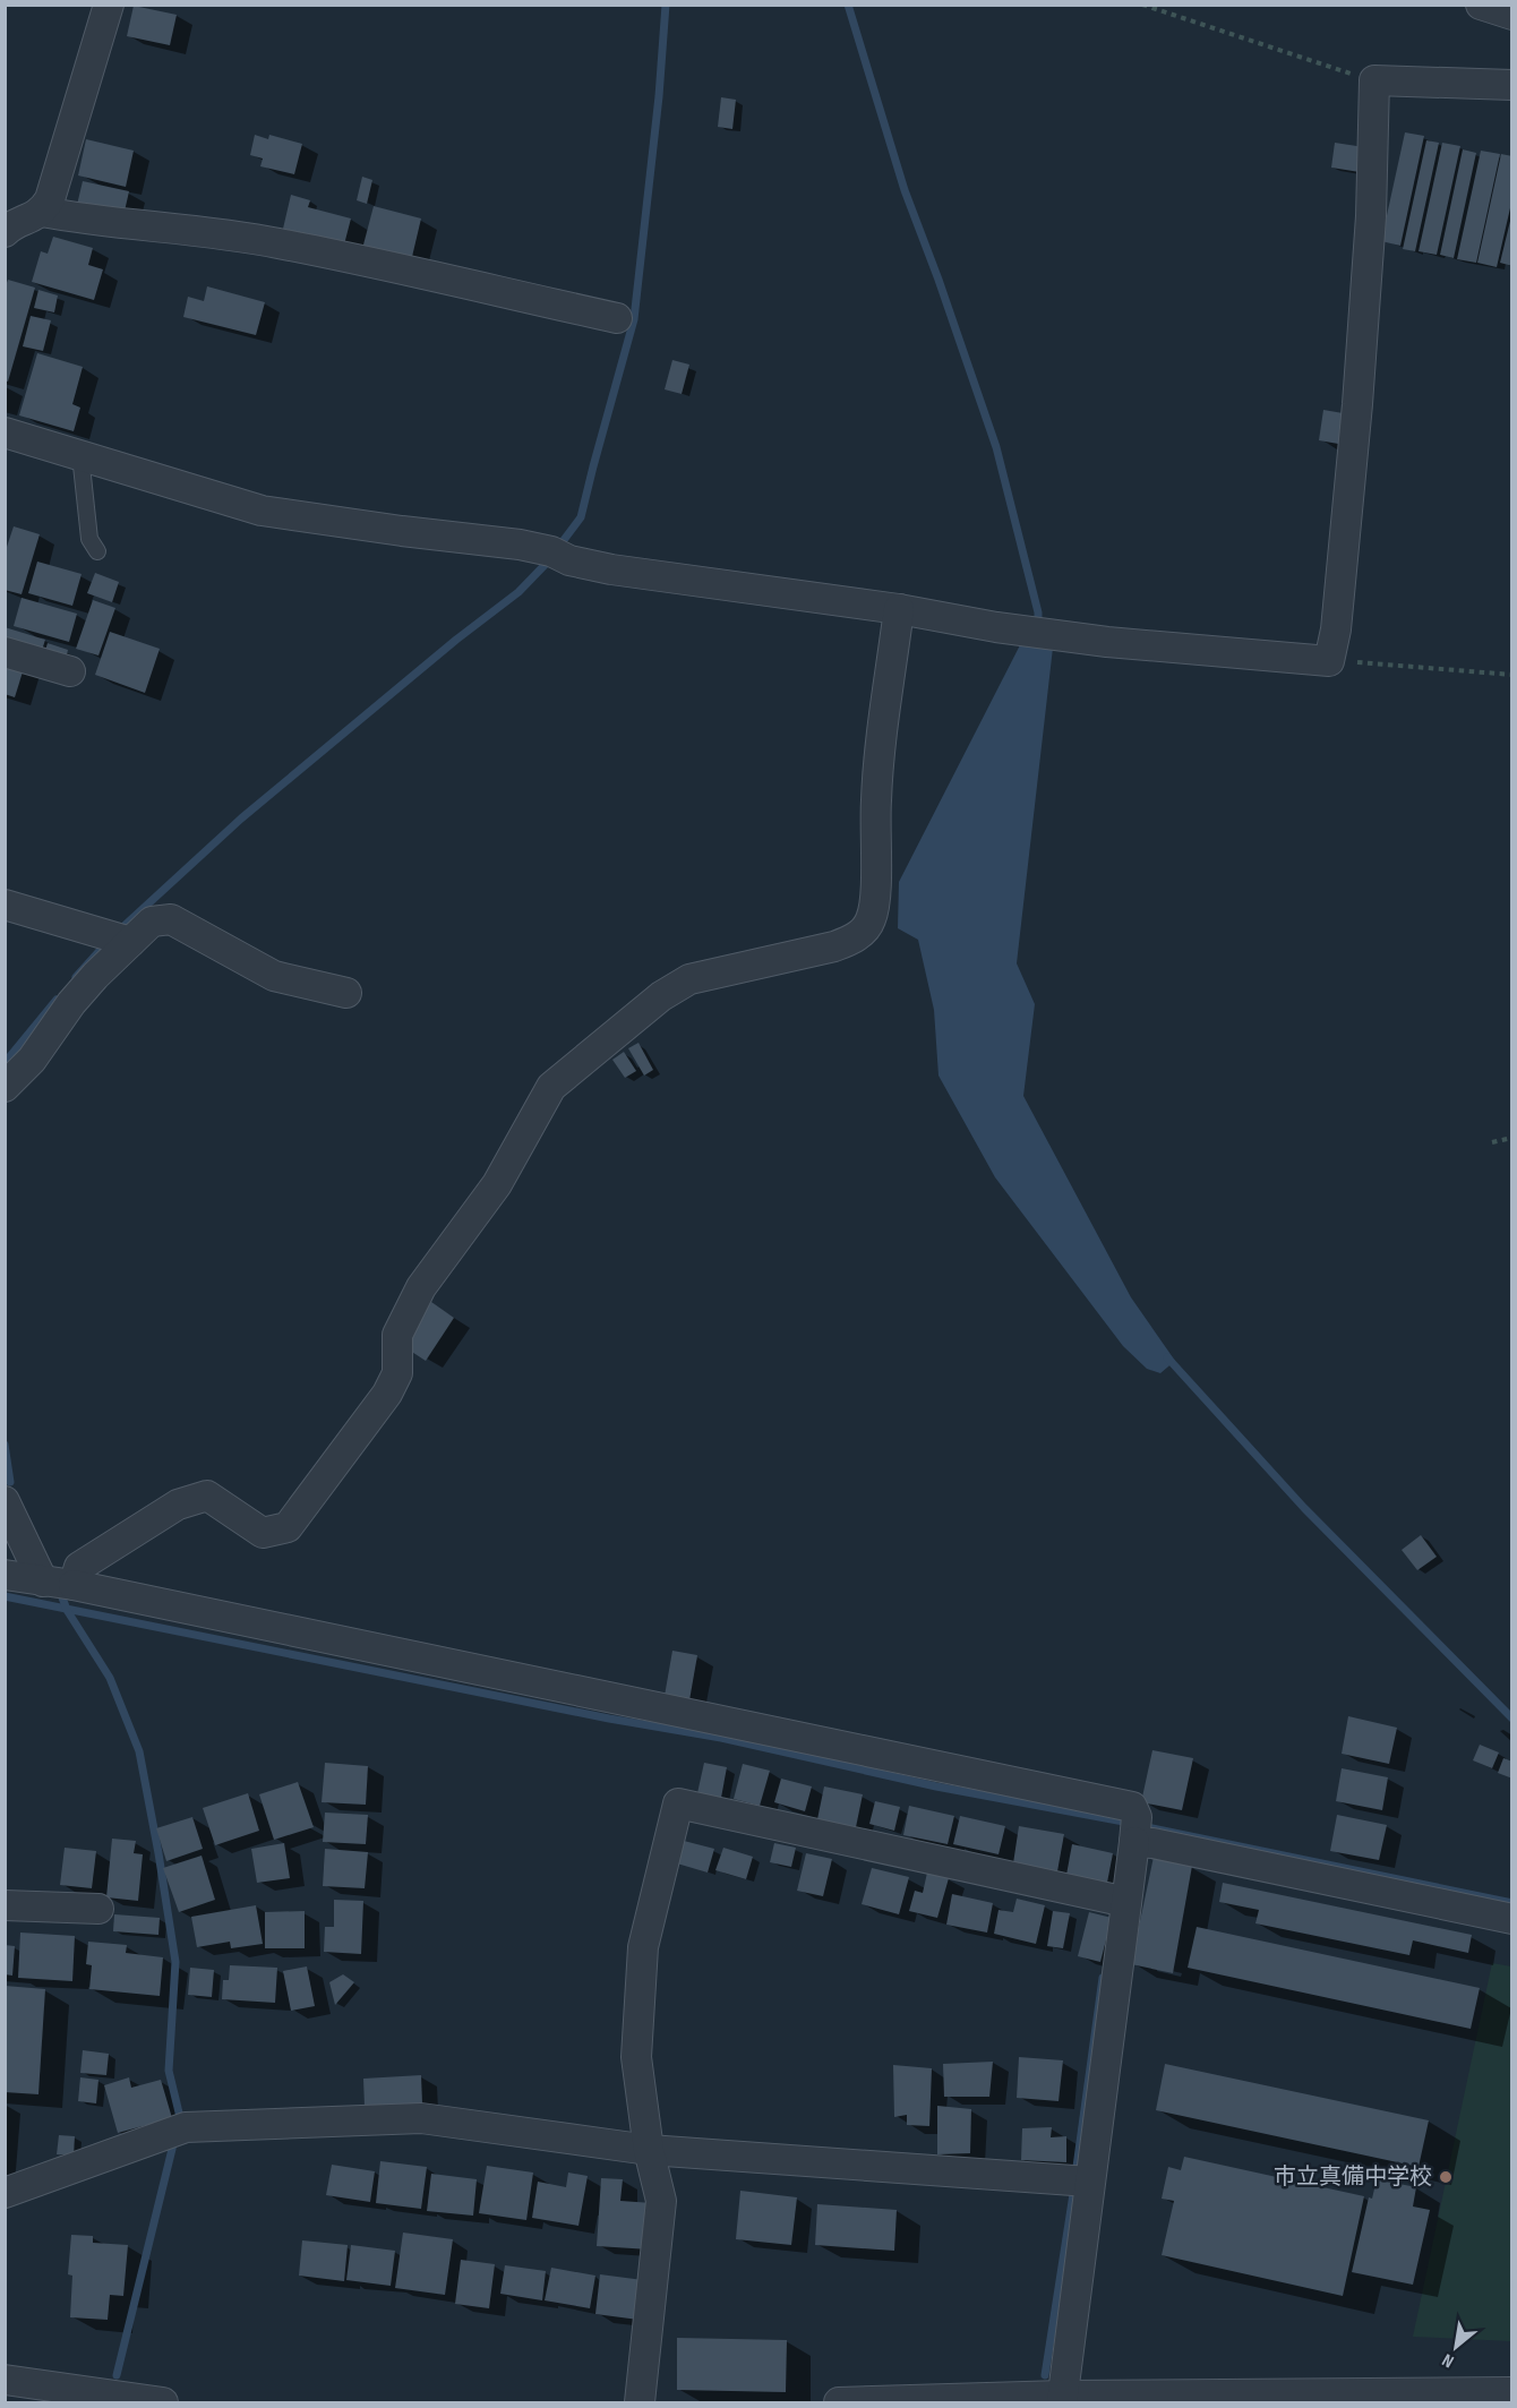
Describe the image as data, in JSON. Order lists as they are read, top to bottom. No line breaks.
{"places":["市立真備中学校"],"north":"bottom left"}
